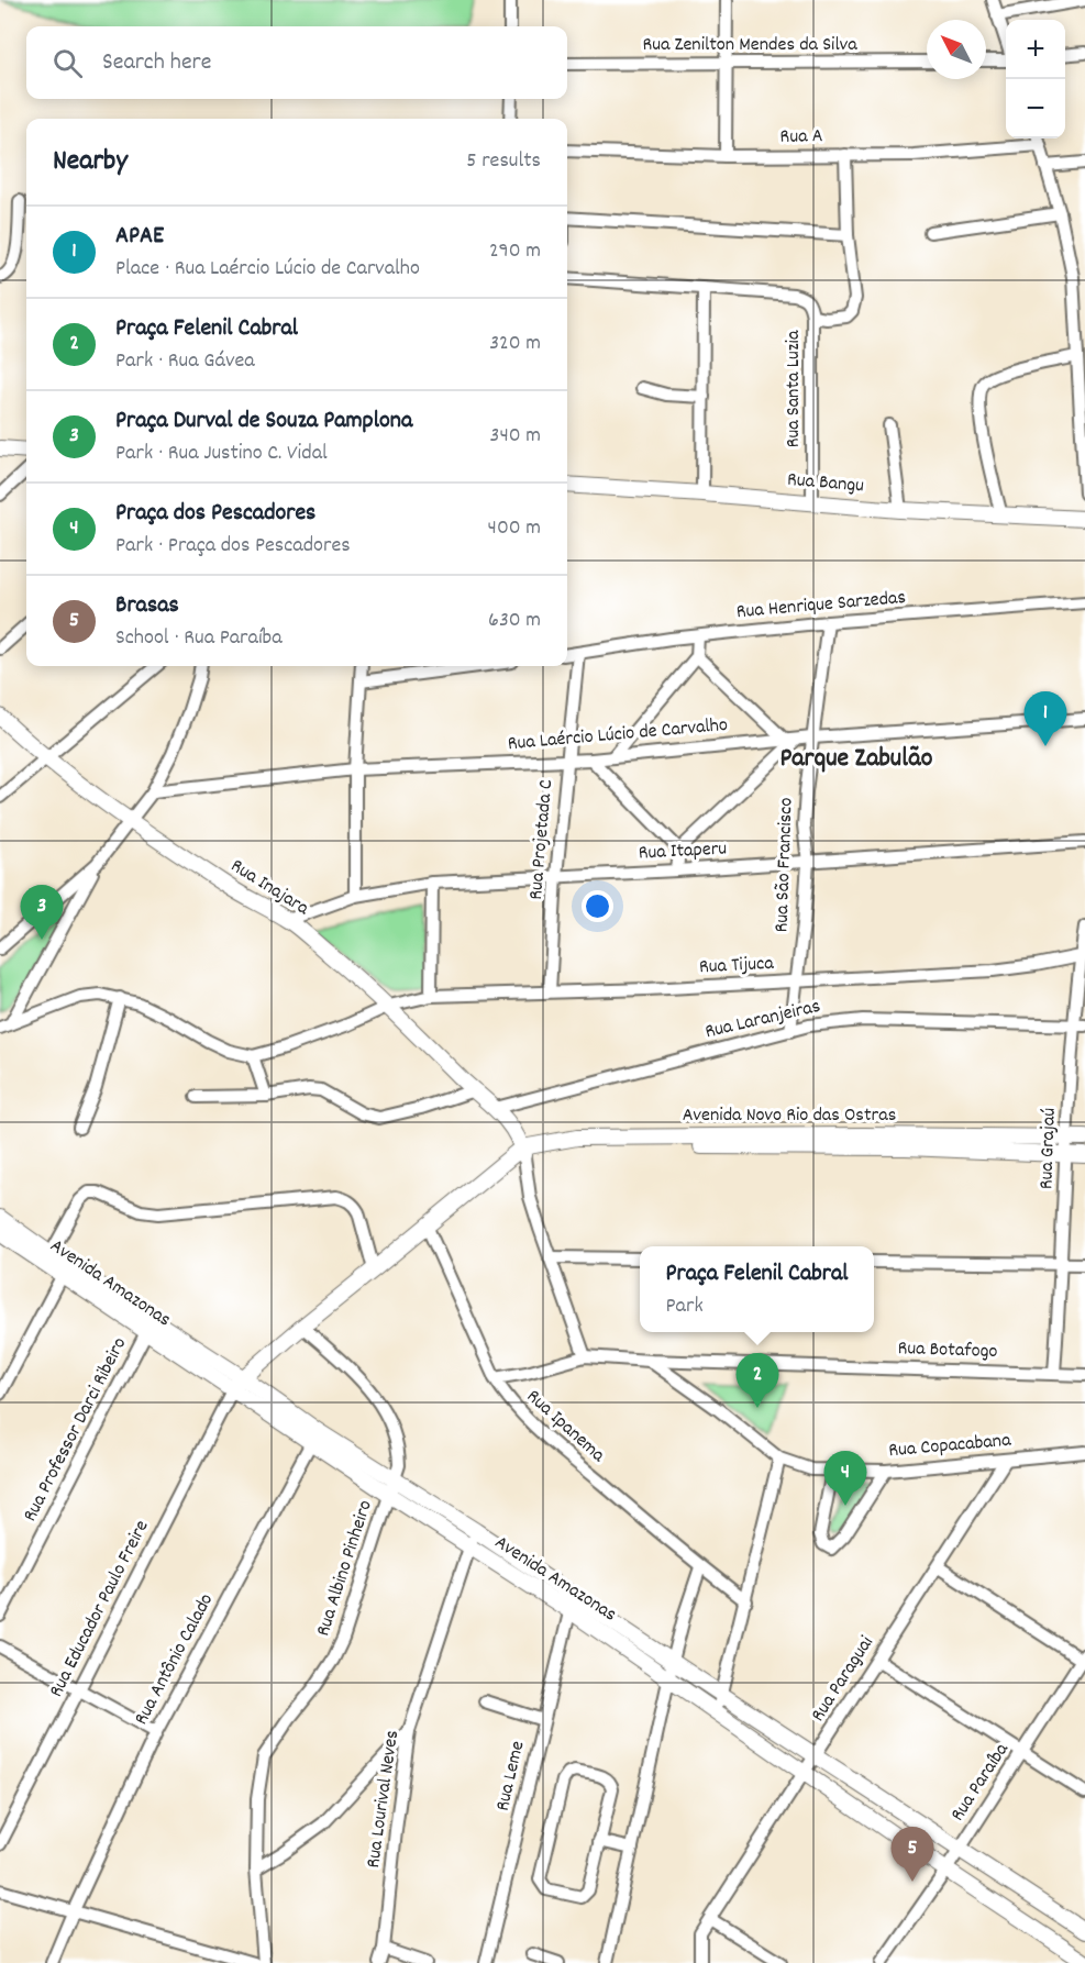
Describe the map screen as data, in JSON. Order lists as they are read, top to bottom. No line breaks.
{"streets":{"street":["Rua Zenilton Mendes da Silva","Rua A","Rua Santa Luzia","Rua Bangu","Rua Henrique Sarzedas","Rua Laércio Lúcio de Carvalho","Rua Projetada C","Rua Itaperu","Rua São Francisco","Rua Inajara","Rua Tijuca","Rua Laranjeiras","Avenida Novo Rio das Ostras","Rua Grajaú","Avenida Amazonas","Rua Botafogo","Rua Ipanema","Rua Professor Darci Ribeiro","Rua Copacabana","Rua Albino Pinheiro","Rua Educador Paulo Freire","Rua Antônio Calado","Rua Paraguai","Rua Leme","Rua Paraíba","Rua Lourival Neves"]},"crossings":[["Rua A","Rua Santa Luzia"],["Rua Santa Luzia","Rua Bangu"],["Rua Henrique Sarzedas","Rua Projetada C"],["Rua Henrique Sarzedas","Rua São Francisco"],["Rua Laércio Lúcio de Carvalho","Rua Projetada C"],["Rua Laércio Lúcio de Carvalho","Rua São Francisco"],["Rua Projetada C","Rua Itaperu"],["Rua Projetada C","Rua Tijuca"],["Rua Itaperu","Rua São Francisco"],["Rua Itaperu","Rua Inajara"],["Rua São Francisco","Rua Tijuca"],["Rua São Francisco","Rua Laranjeiras"],["Rua Inajara","Rua Tijuca"],["Rua Inajara","Rua Laranjeiras"],["Rua Inajara","Avenida Novo Rio das Ostras"],["Rua Tijuca","Rua Grajaú"],["Rua Laranjeiras","Rua Grajaú"],["Avenida Novo Rio das Ostras","Rua Grajaú"],["Avenida Novo Rio das Ostras","Avenida Amazonas"],["Avenida Novo Rio das Ostras","Rua Ipanema"],["Avenida Novo Rio das Ostras","Rua Albino Pinheiro"],["Avenida Novo Rio das Ostras","Rua Educador Paulo Freire"],["Rua Grajaú","Rua Botafogo"],["Avenida Amazonas","Rua Professor Darci Ribeiro"],["Avenida Amazonas","Rua Albino Pinheiro"],["Avenida Amazonas","Rua Educador Paulo Freire"],["Avenida Amazonas","Rua Antônio Calado"],["Avenida Amazonas","Rua Paraguai"],["Avenida Amazonas","Rua Leme"],["Avenida Amazonas","Rua Paraíba"],["Avenida Amazonas","Rua Lourival Neves"],["Rua Botafogo","Rua Ipanema"],["Rua Botafogo","Rua Copacabana"],["Rua Copacabana","Rua Paraguai"]],"districts":["Parque Zabulão"],"north":"top left","page":{"map_buttons":["+","−"],"search":"Search here","heading":["Nearby","5 results"],"list":[{"mark":"1","name":"APAE","note":"Place · Rua Laércio Lúcio de Carvalho","value":"290 m"},{"mark":"2","name":"Praça Felenil Cabral","note":"Park · Rua Gávea","value":"320 m"},{"mark":"3","name":"Praça Durval de Souza Pamplona","note":"Park · Rua Justino C. Vidal","value":"340 m"},{"mark":"4","name":"Praça dos Pescadores","note":"Park · Praça dos Pescadores","value":"400 m"},{"mark":"5","name":"Brasas","note":"School · Rua Paraíba","value":"630 m"}],"pins":["1","3","2","4","5"],"popup":["Praça Felenil Cabral","Park"]}}
